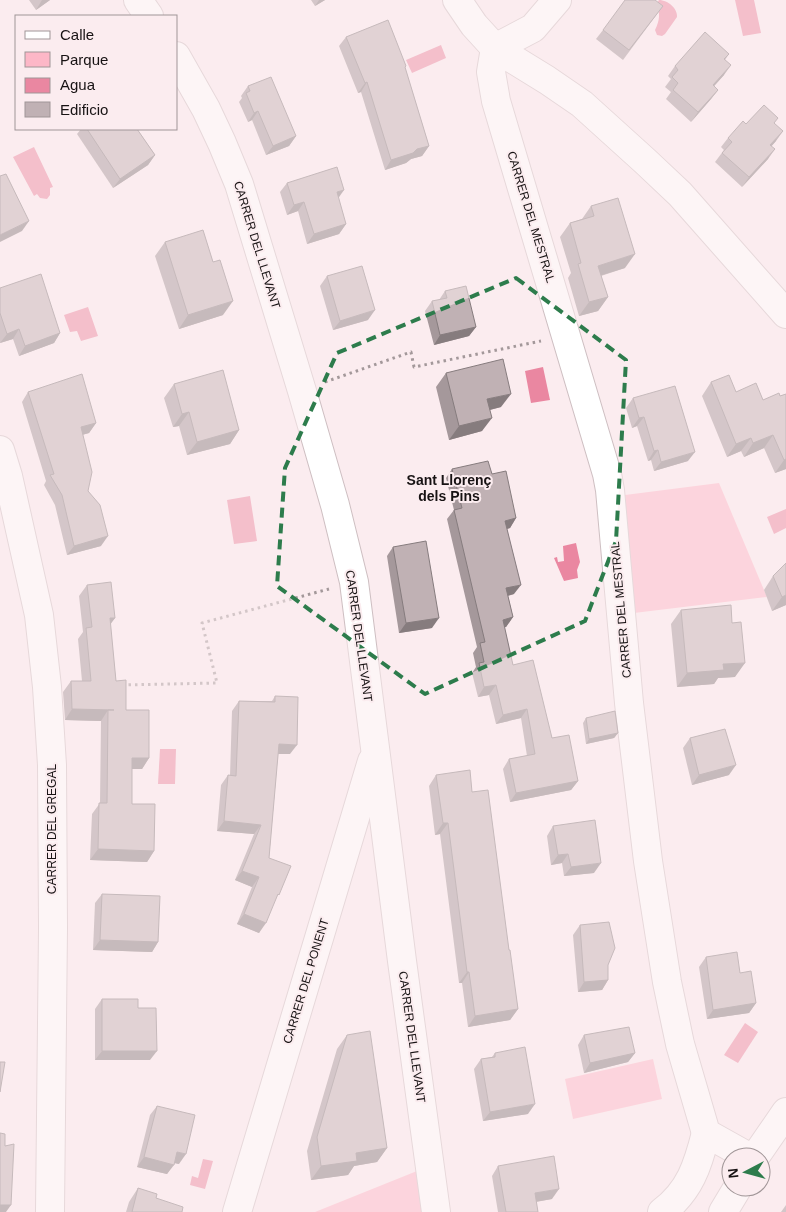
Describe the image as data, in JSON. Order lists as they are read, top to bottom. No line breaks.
{"streets":{"street":["CARRER DEL MESTRAL","CARRER DEL LLEVANT","CARRER DEL GREGAL","CARRER DEL PONENT"]},"crossings":[["CARRER DEL LLEVANT","CARRER DEL PONENT"]],"districts":["Sant Llorenç dels Pins"],"legend":["Calle","Parque","Agua","Edificio"],"north":"left"}
